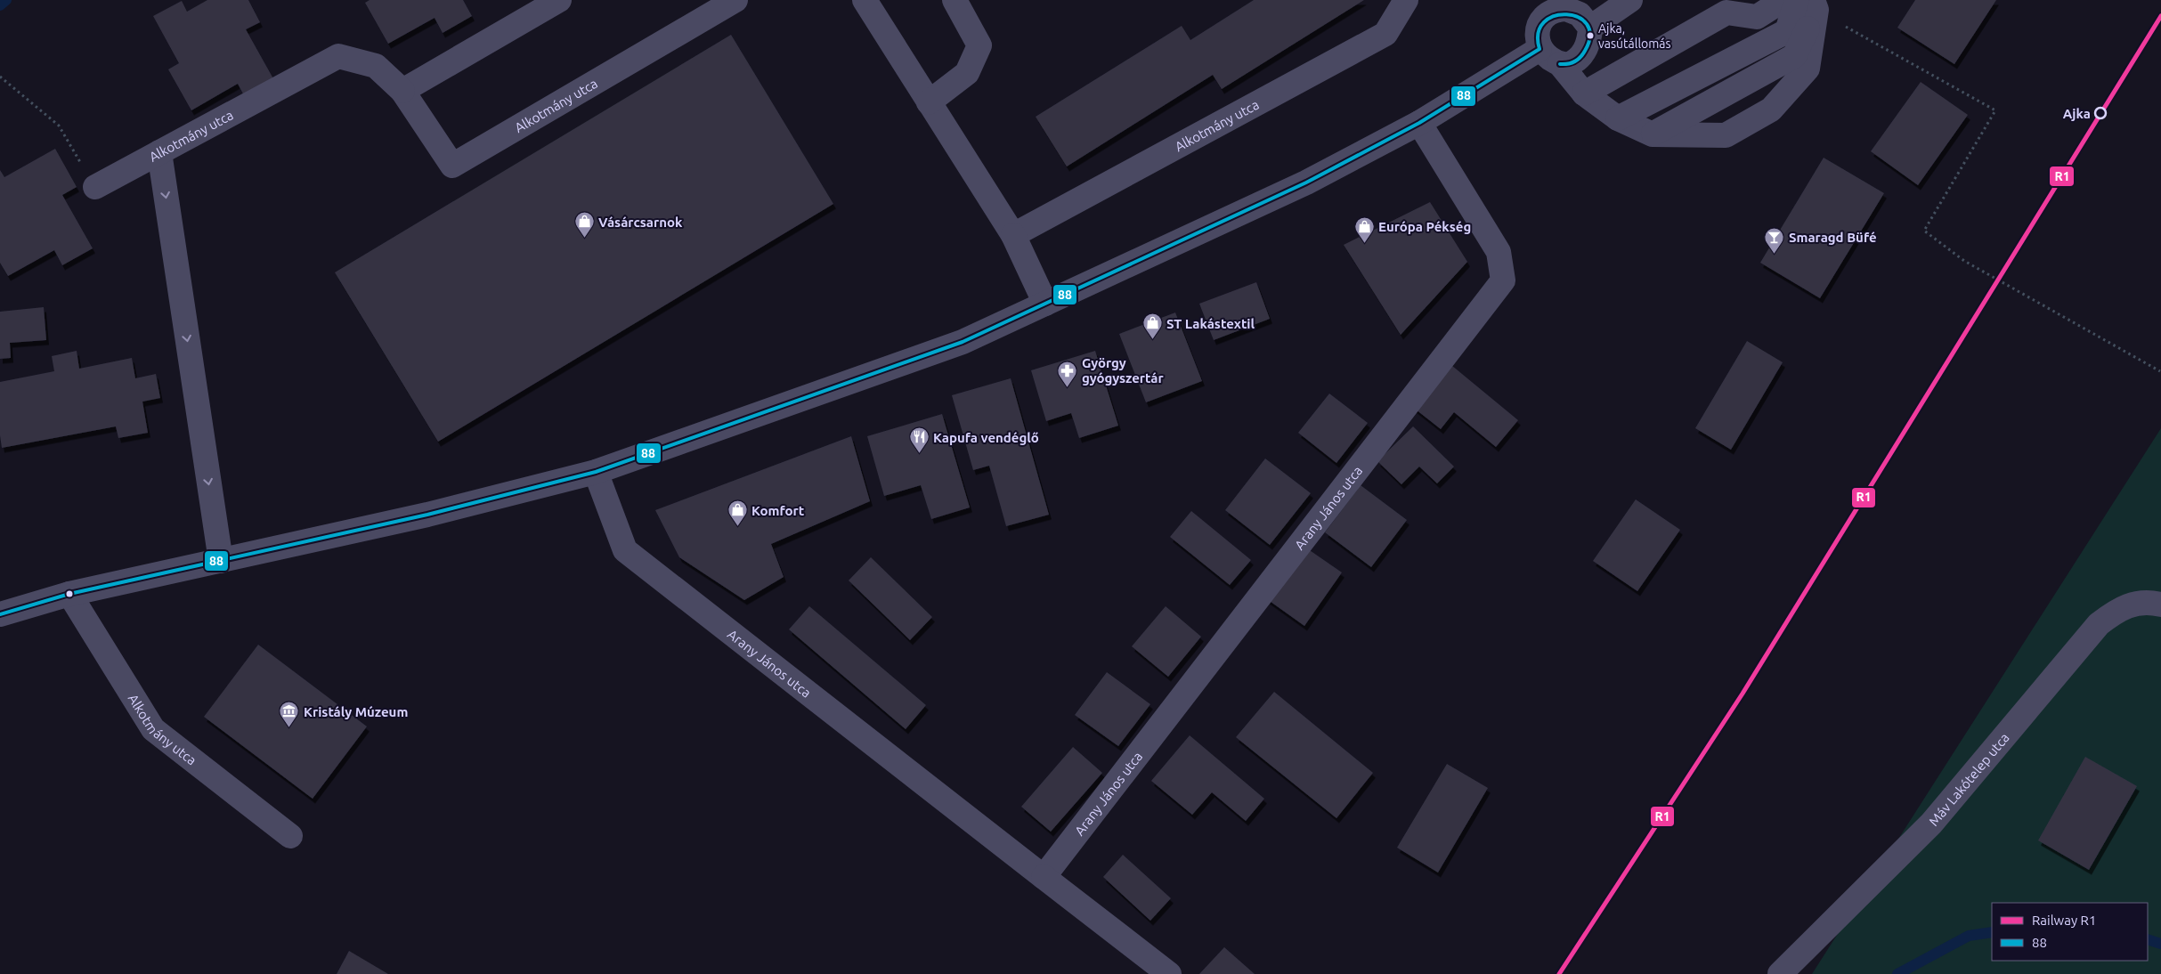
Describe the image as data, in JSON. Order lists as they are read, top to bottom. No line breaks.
{"streets":{"street":["Alkotmány utca","Arany János utca","Máv Lakótelep utca"]},"places":{"other":["Ajka, vasútállomás","Ajka"],"shop":["Vásárcsarnok","Európa Pékség","ST Lakástextil","Komfort"],"bar":["Smaragd Büfé"],"pharmacy":["György gyógyszertár"],"restaurant":["Kapufa vendéglő"],"museum":["Kristály Múzeum"]},"lines":["transit line 88","rail line R1"],"legend":["Railway R1","88"]}
